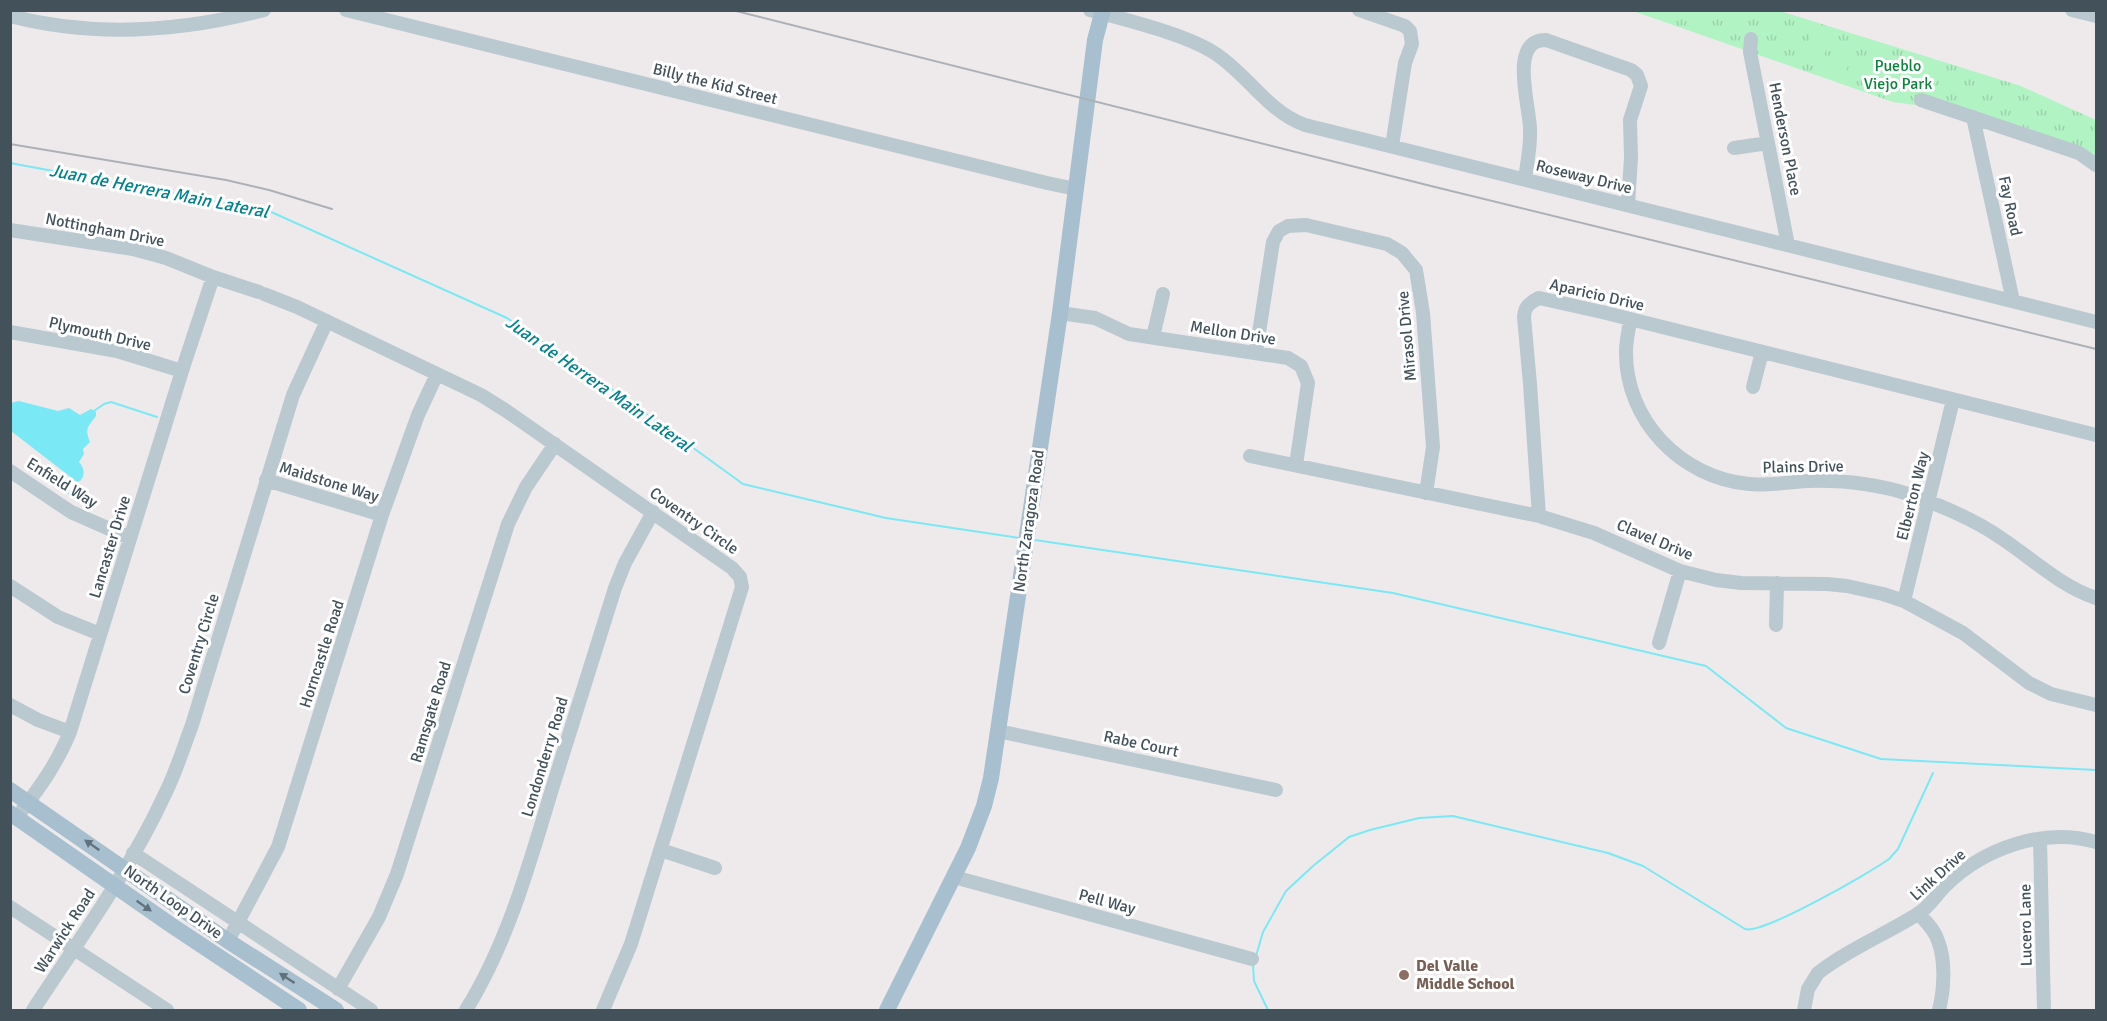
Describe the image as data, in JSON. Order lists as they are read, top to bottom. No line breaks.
{"streets":{"main road":["North Zaragoza Road","North Loop Drive"],"street":["Billy the Kid Street","Henderson Place","Roseway Drive","Fay Road","Nottingham Drive","Aparicio Drive","Mellon Drive","Plymouth Drive","Mirasol Drive","Plains Drive","Maidstone Way","Enfield Way","Elberton Way","Coventry Circle","Clavel Drive","Lancaster Drive","Horncastle Road","Ramsgate Road","Rabe Court","Londonderry Road","Link Drive","Pell Way","Lucero Lane","Warwick Road"]},"crossings":[["Billy the Kid Street","North Zaragoza Road"],["Henderson Place","Roseway Drive"],["Roseway Drive","Fay Road"],["Roseway Drive","North Zaragoza Road"],["Nottingham Drive","Coventry Circle"],["Nottingham Drive","Lancaster Drive"],["Aparicio Drive","Plains Drive"],["Aparicio Drive","Elberton Way"],["Aparicio Drive","Clavel Drive"],["Mellon Drive","Mirasol Drive"],["Mellon Drive","North Zaragoza Road"],["Mellon Drive","Clavel Drive"],["Plymouth Drive","Lancaster Drive"],["Mirasol Drive","Clavel Drive"],["Plains Drive","Elberton Way"],["Maidstone Way","Coventry Circle"],["Maidstone Way","Horncastle Road"],["Enfield Way","Lancaster Drive"],["Elberton Way","Clavel Drive"],["Coventry Circle","Horncastle Road"],["Coventry Circle","Ramsgate Road"],["Coventry Circle","Londonderry Road"],["Coventry Circle","North Loop Drive"],["Coventry Circle","Warwick Road"],["North Zaragoza Road","Rabe Court"],["North Zaragoza Road","Pell Way"],["Lancaster Drive","North Loop Drive"],["Horncastle Road","North Loop Drive"],["Link Drive","Lucero Lane"],["North Loop Drive","Warwick Road"]],"water":["Juan de Herrera Main Lateral"],"parks":["Pueblo Viejo Park"],"places":["Del Valle Middle School"]}
